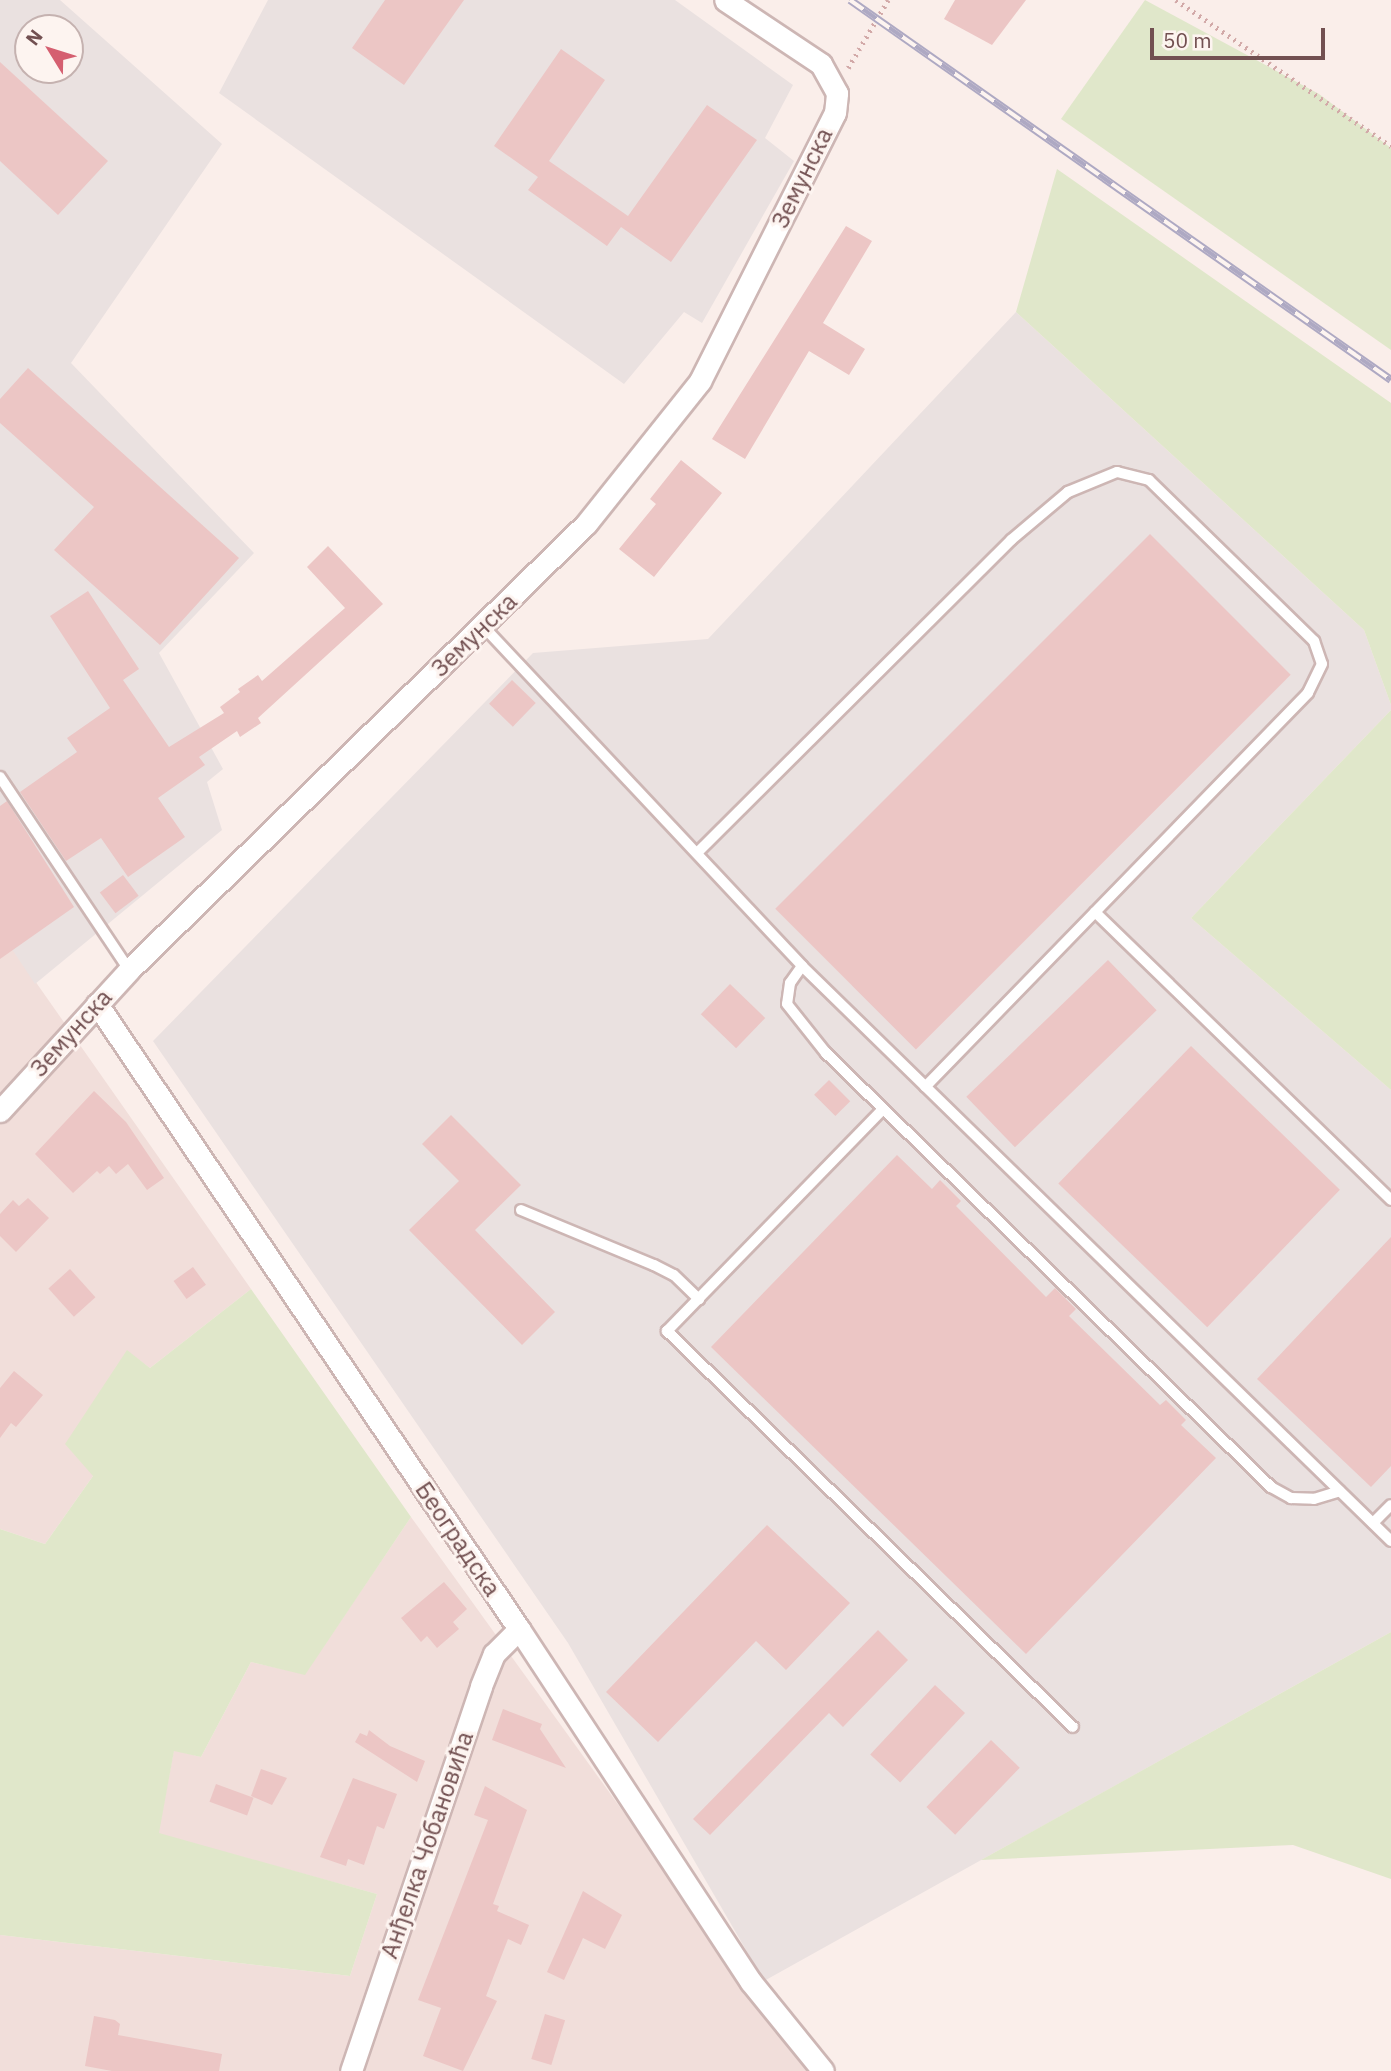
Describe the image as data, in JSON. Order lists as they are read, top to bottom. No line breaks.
{"streets":{"street":["Земунска","Београдска","Анђелка Чобановића"]},"crossings":[["Земунска","Београдска"],["Београдска","Анђелка Чобановића"]],"scale_bar":"50 m","north":"top left"}
